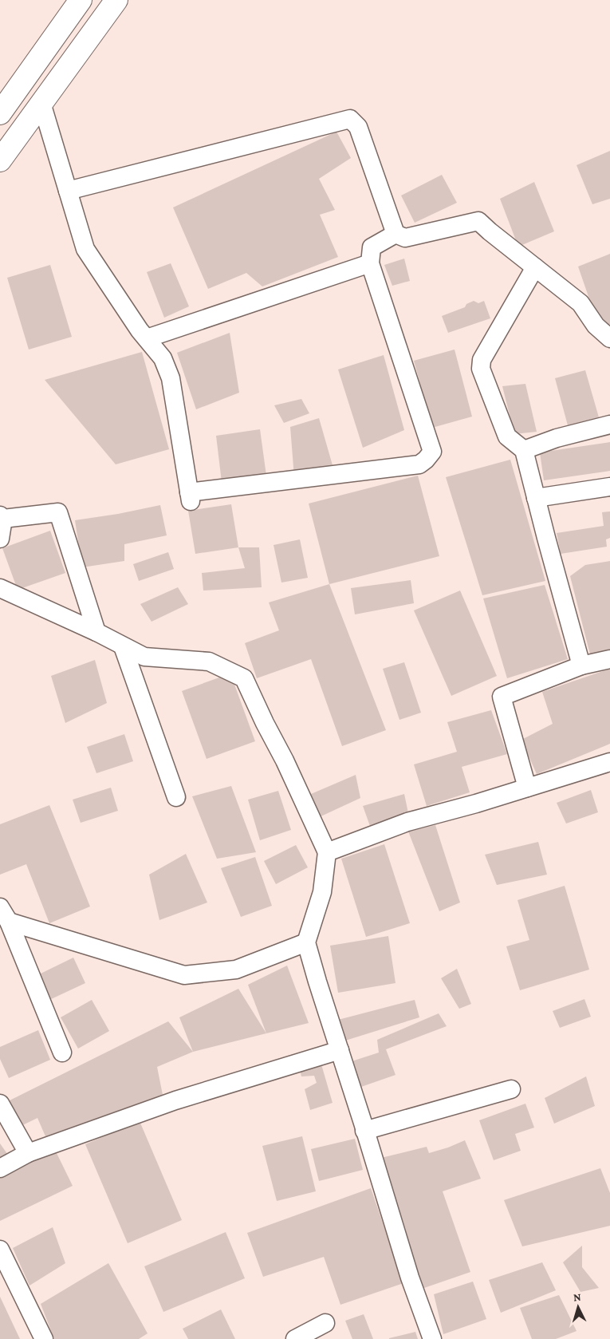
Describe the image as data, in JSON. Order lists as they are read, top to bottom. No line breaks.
{"north":"top"}
